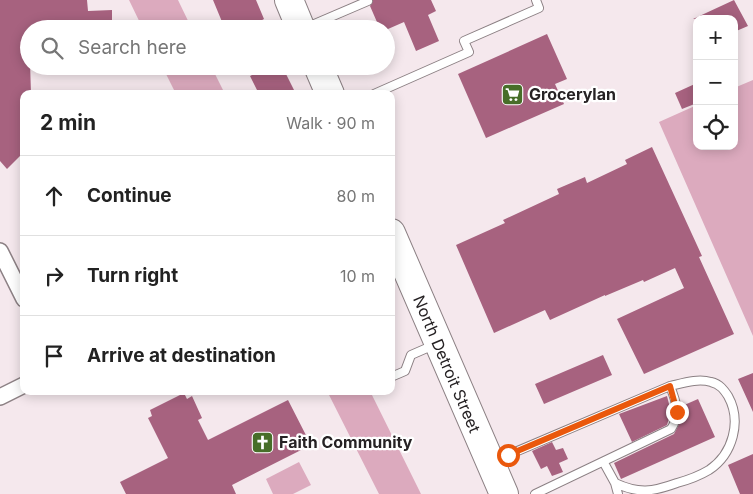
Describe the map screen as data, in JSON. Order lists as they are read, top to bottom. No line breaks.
{"streets":{"highway":["North Detroit Street"]},"places":{"supermarket":["Grocerylan"],"church":["Faith Community"]},"page":{"map_buttons":["+","−"],"search":"Search here","heading":["2 min","Walk · 90 m"],"list":[["Continue","80 m"],["Turn right","10 m"],"Arrive at destination"]}}
